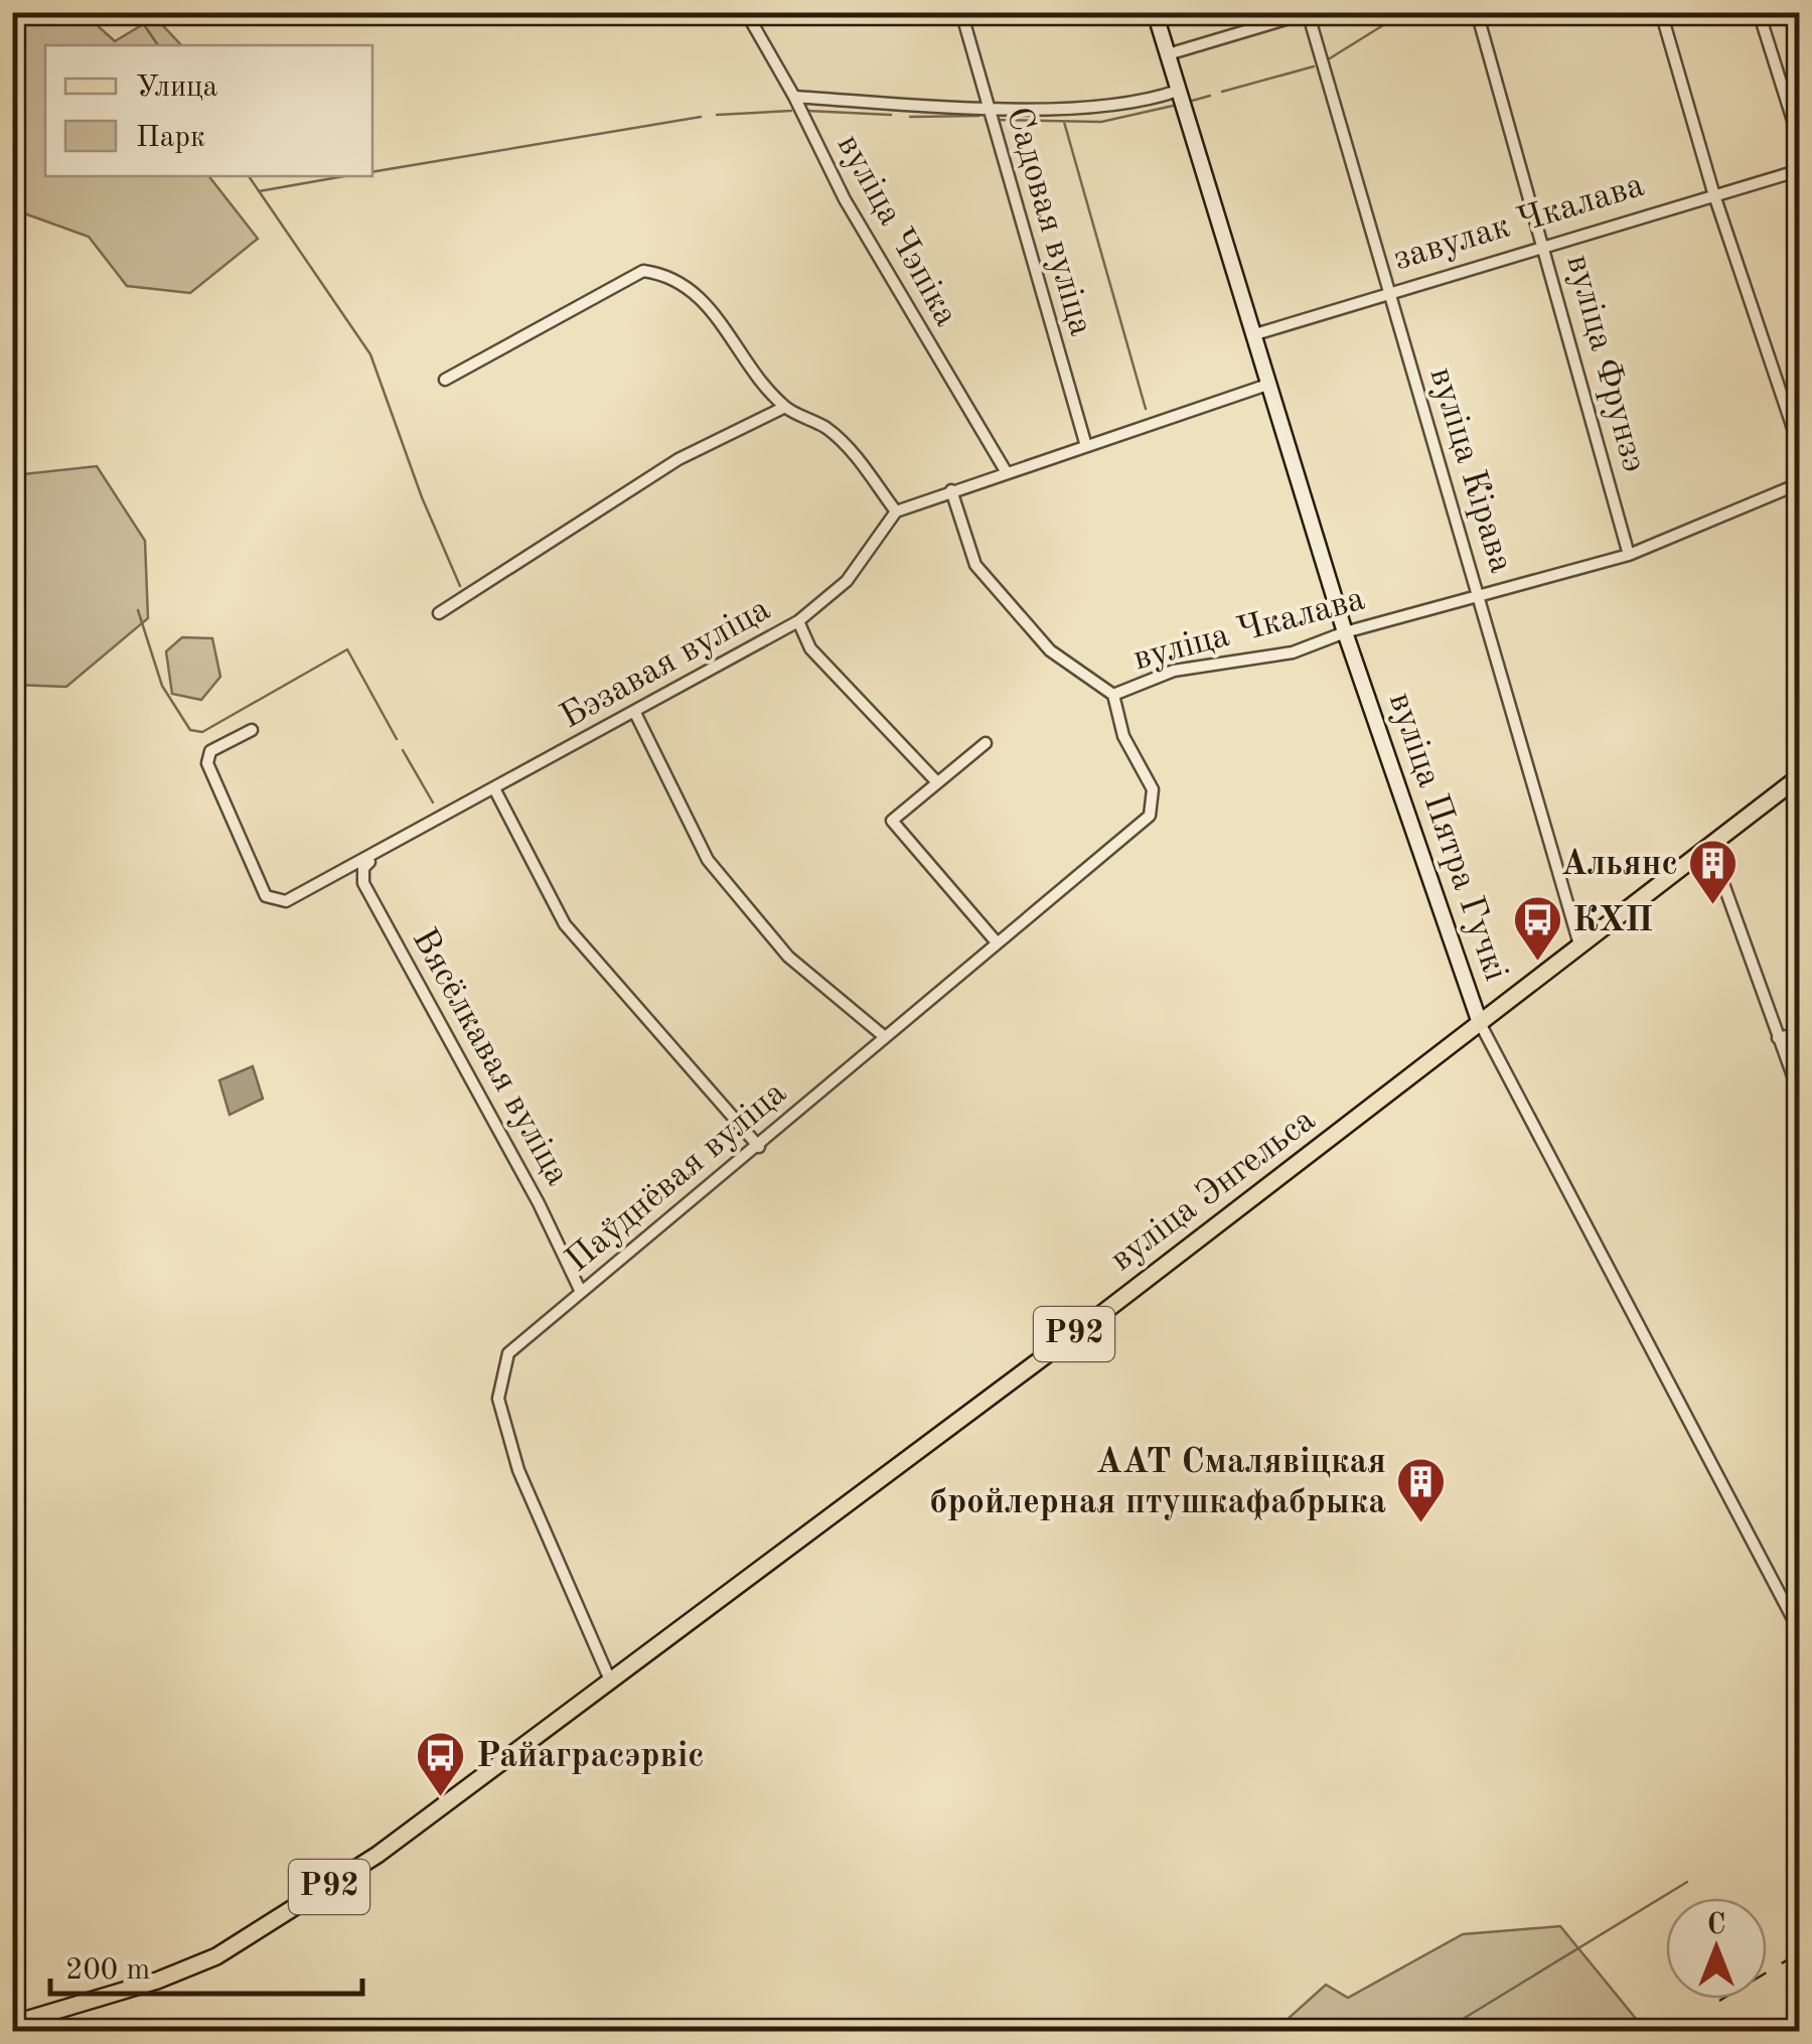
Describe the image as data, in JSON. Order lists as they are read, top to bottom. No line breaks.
{"streets":{"main road":["вуліца Энгельса","Р92"],"street":["Садовая вуліца","завулак Чкалава","вуліца Чэпіка","вуліца Фрунзэ","вуліца Кірава","вуліца Чкалава","Бэзавая вуліца","вуліца Пятра Гучкі","Вясёлкавая вуліца","Паўднёвая вуліца"]},"crossings":[["завулак Чкалава","вуліца Фрунзэ"],["завулак Чкалава","вуліца Кірава"],["завулак Чкалава","вуліца Пятра Гучкі"],["вуліца Фрунзэ","вуліца Чкалава"],["вуліца Кірава","вуліца Чкалава"],["вуліца Кірава","вуліца Энгельса"],["вуліца Чкалава","вуліца Пятра Гучкі"],["вуліца Чкалава","Паўднёвая вуліца"],["Бэзавая вуліца","Вясёлкавая вуліца"],["вуліца Пятра Гучкі","вуліца Энгельса"],["Вясёлкавая вуліца","Паўднёвая вуліца"],["Паўднёвая вуліца","вуліца Энгельса"],["Паўднёвая вуліца","Р92"],["вуліца Энгельса","Р92"]],"places":{"building":["Альянс","ААТ Смалявіцкая бройлерная птушкафабрыка"],"bus stop":["КХП","Райаграсэрвіс"]},"legend":["Улица","Парк"],"scale_bar":"200 m","north":"top"}
